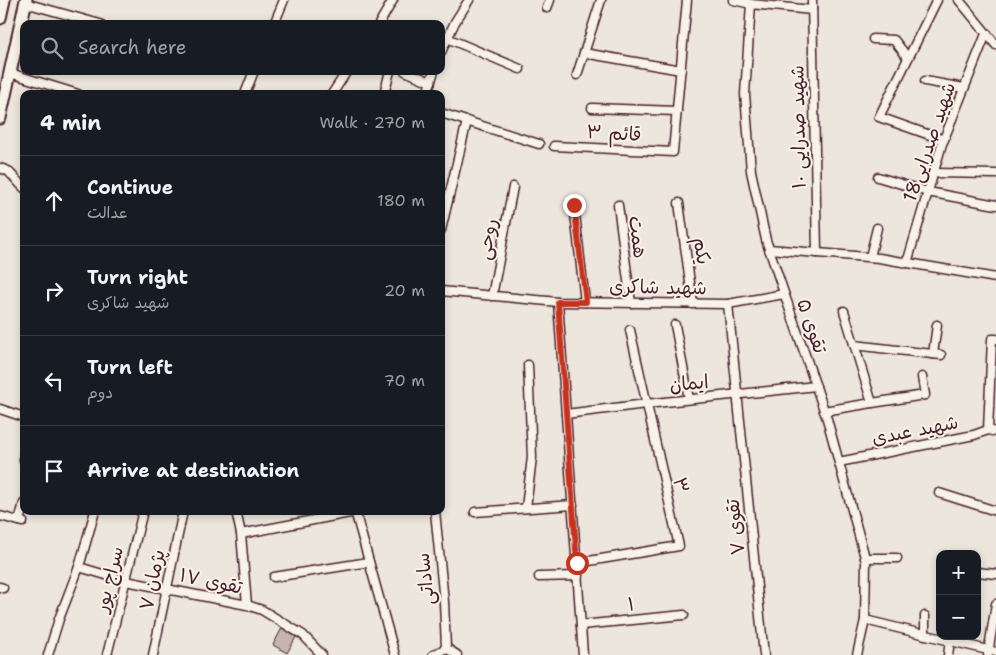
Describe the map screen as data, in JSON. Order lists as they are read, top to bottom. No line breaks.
{"streets":{"street":["شهید صدرایی ۱۰","قائم ۳","شهید صدرایی18","همت","روحی","یکم","شهید شاکری","تقوی ۵","ایمان","شهید عبدی","۳","تقوی ۷","سراج پور","ساداتی","پژمان ۷","تقوی ۱۷","۱"]},"crossings":[["همت","شهید شاکری"],["روحی","شهید شاکری"],["یکم","شهید شاکری"],["شهید شاکری","تقوی ۵"],["شهید شاکری","تقوی ۷"],["تقوی ۵","ایمان"],["تقوی ۵","شهید عبدی"],["ایمان","۳"],["ایمان","تقوی ۷"],["سراج پور","تقوی ۱۷"],["پژمان ۷","تقوی ۱۷"]],"page":{"search":"Search here","heading":["4 min","Walk · 270 m"],"list":[["Continue","عدالت","180 m"],["Turn right","شهید شاکری","20 m"],["Turn left","دوم","70 m"],"Arrive at destination"],"map_buttons":["+","−"]}}
